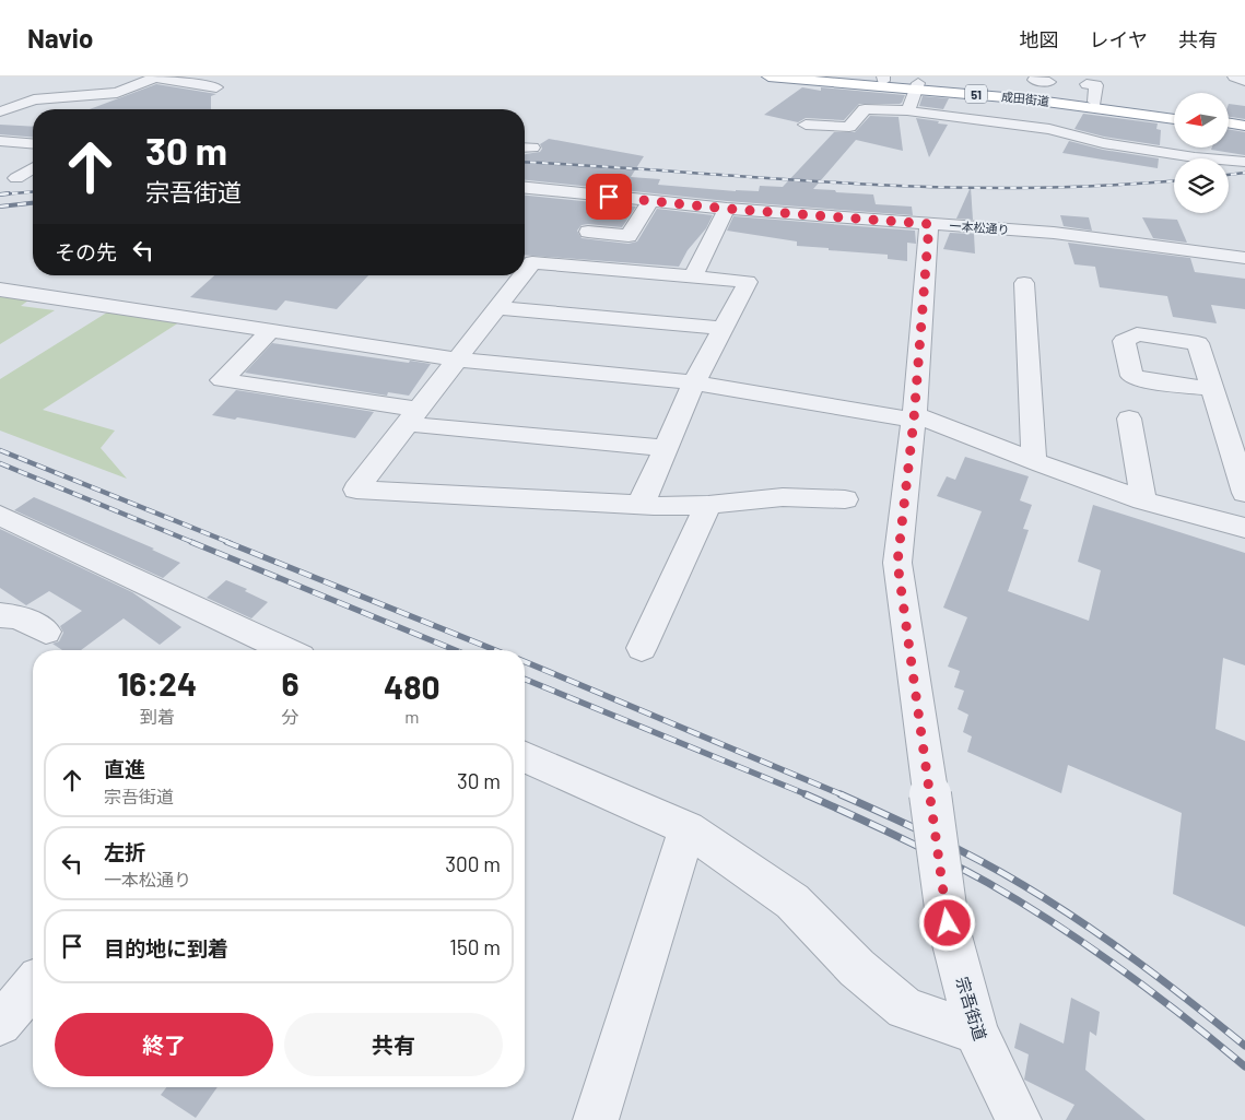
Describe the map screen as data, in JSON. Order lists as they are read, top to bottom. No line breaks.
{"streets":{"highway":["51","成田街道"],"street":["一本松通り","宗吾街道"]},"north":"left","page":{"header":"Navio","nav":["地図","レイヤ","共有"],"turn":["30 m","宗吾街道"],"then":"その先","eta":["16:24","到着","6","分","480","m"],"list":[{"name":"直進","note":"宗吾街道","value":"30 m"},{"name":"左折","note":"一本松通り","value":"300 m"},{"name":"目的地に到着","value":"150 m"}],"buttons":["終了","共有"]}}
